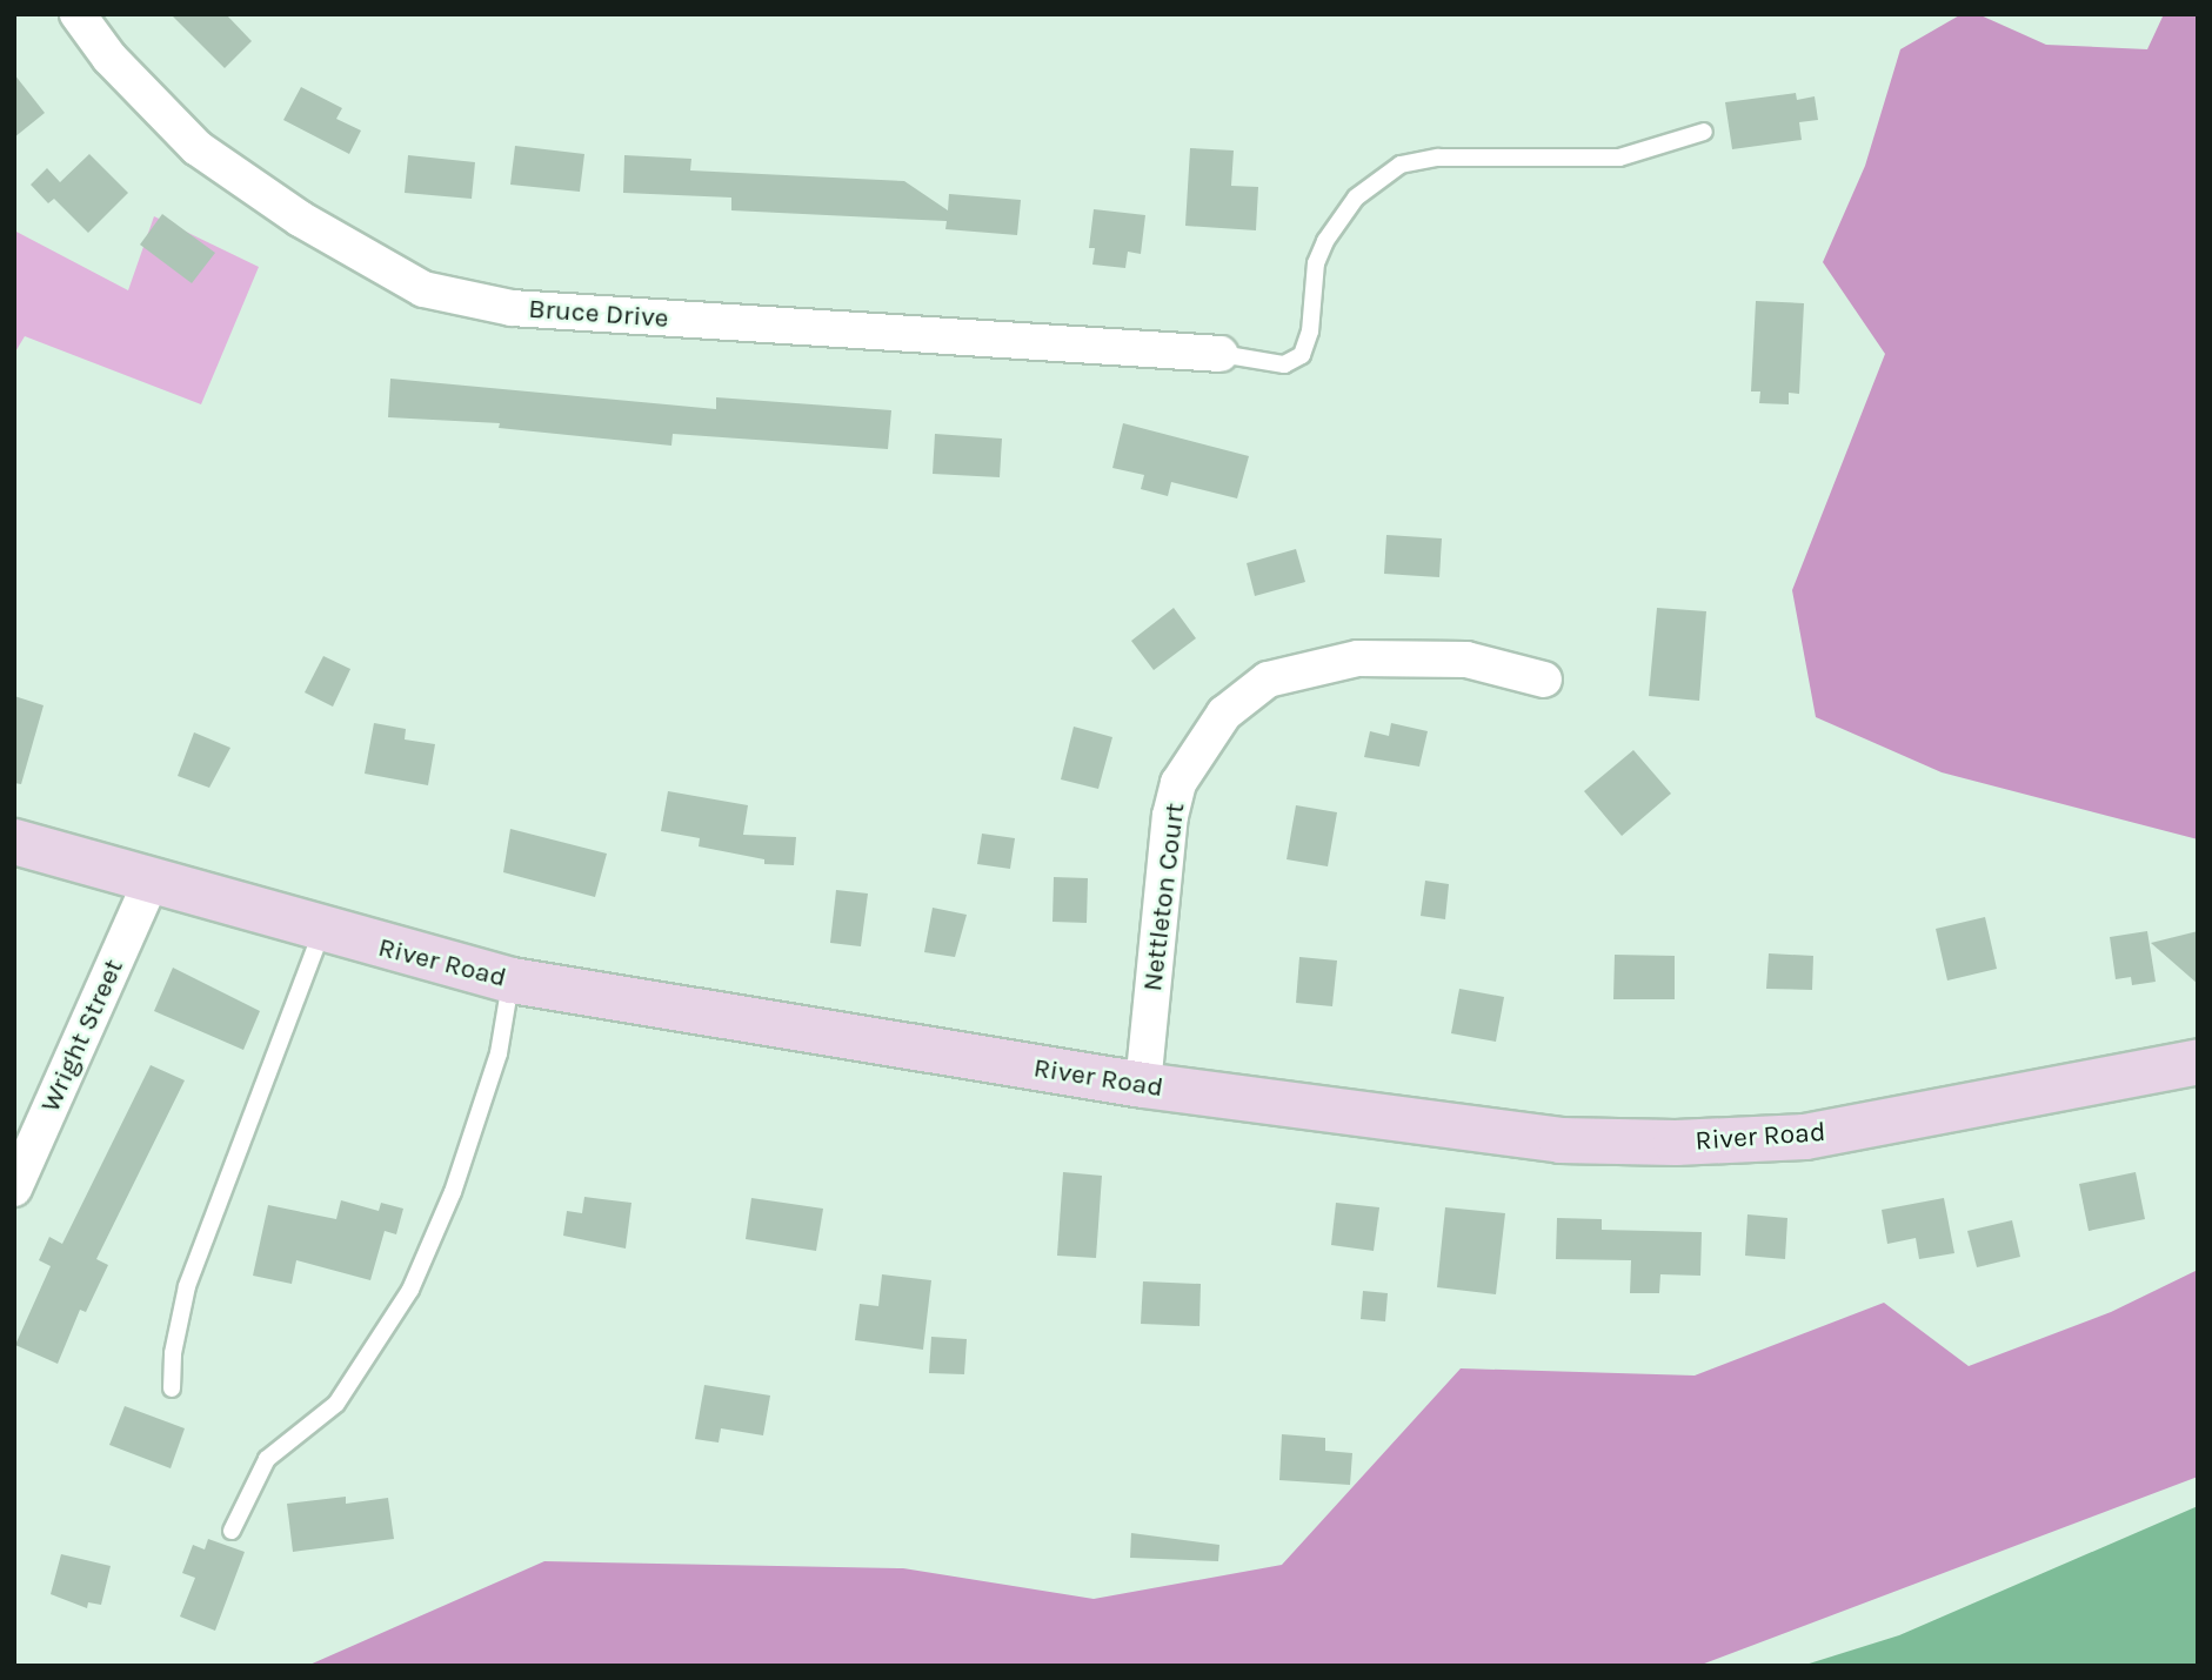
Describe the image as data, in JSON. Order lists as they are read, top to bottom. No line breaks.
{"streets":{"main road":["River Road"],"street":["Bruce Drive","Nettleton Court","Wright Street"]},"crossings":[["Nettleton Court","River Road"],["River Road","Wright Street"]]}
